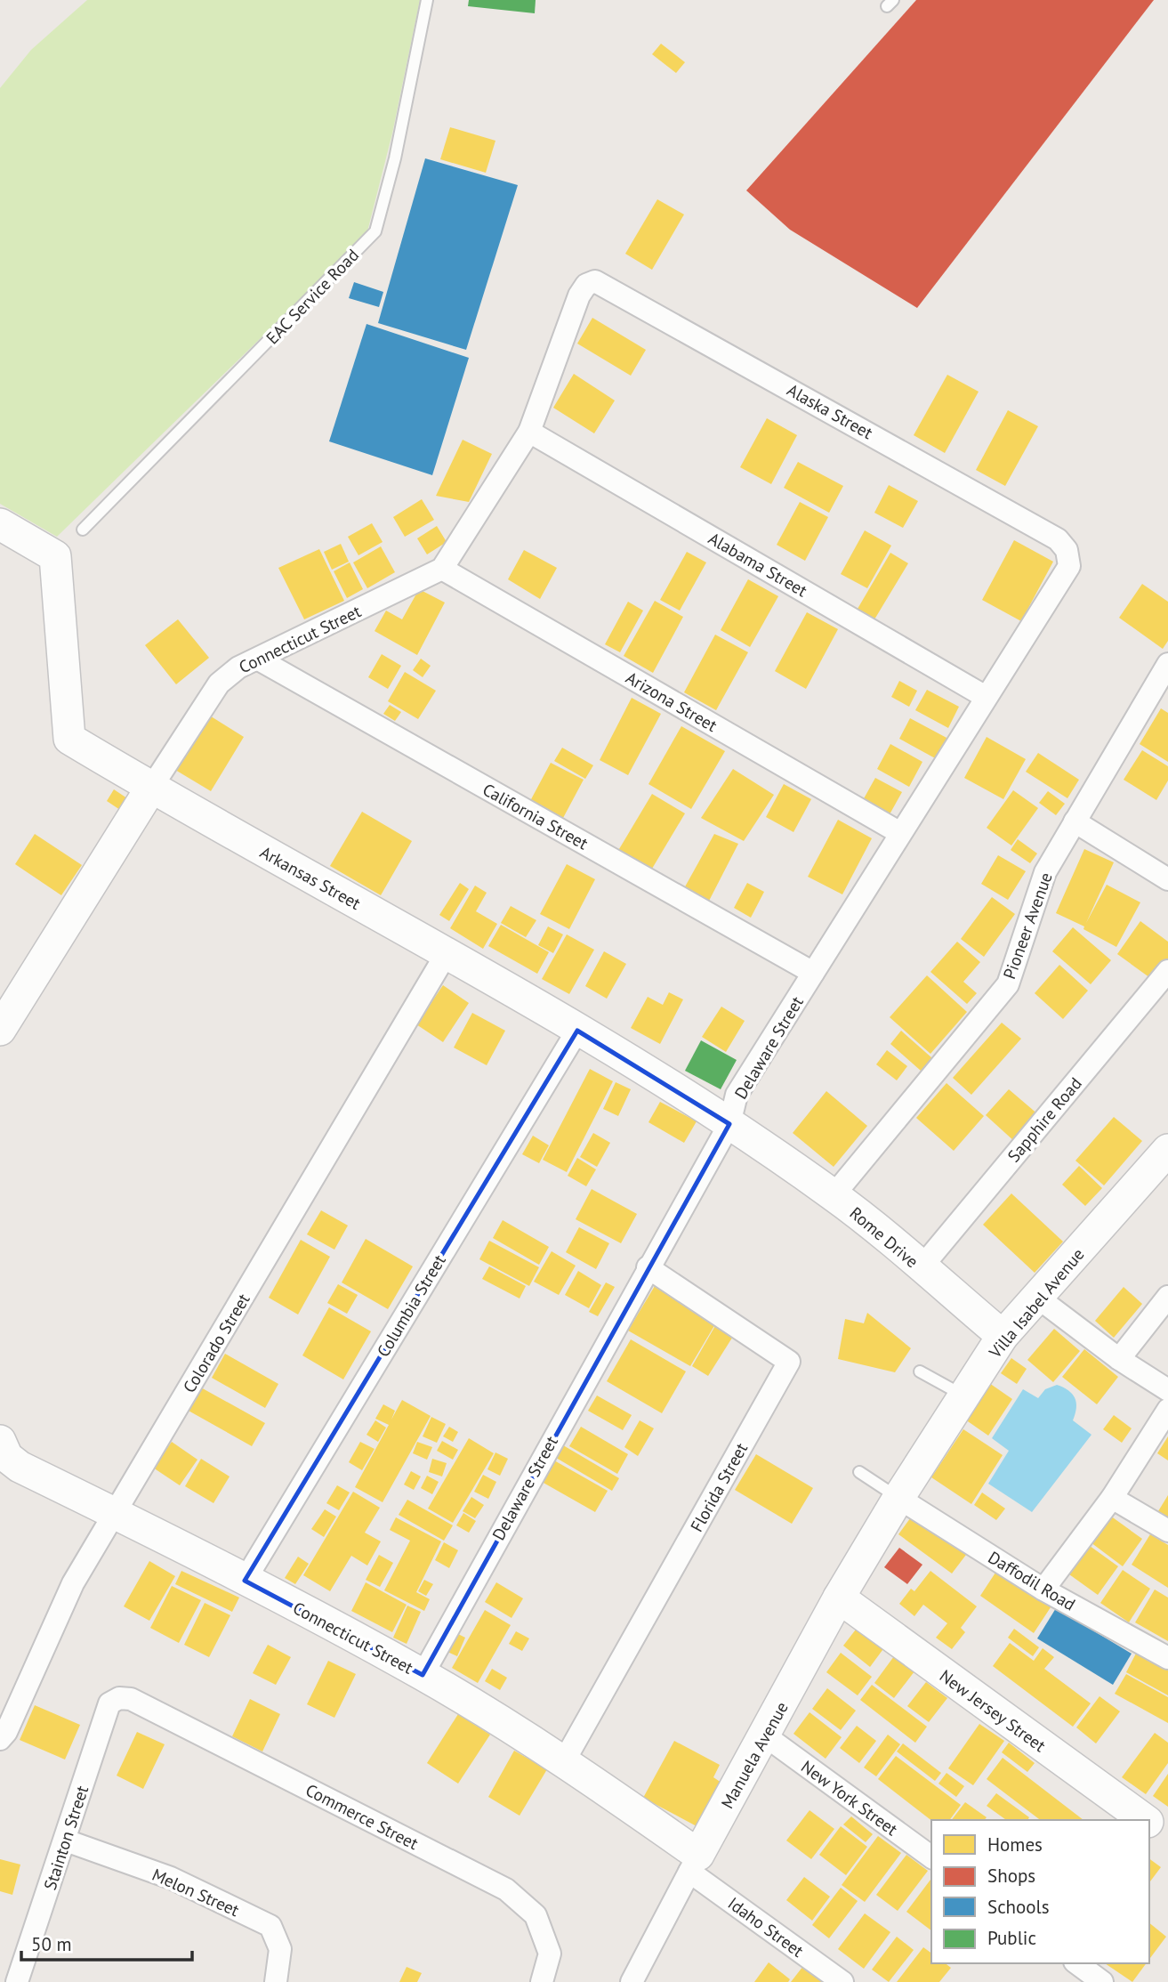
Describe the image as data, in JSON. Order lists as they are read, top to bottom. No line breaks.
{"streets":{"street":["Alaska Street","Alabama Street","Connecticut Street","Arizona Street","California Street","Arkansas Street","Pioneer Avenue","Delaware Street","Sapphire Road","Rome Drive","Villa Isabel Avenue","Columbia Street","Colorado Street","Florida Street","Daffodil Road","New Jersey Street","Manuela Avenue","New York Street","Commerce Street","Stainton Street","Melon Street","Idaho Street"],"lane":["EAC Service Road"]},"crossings":[["Alaska Street","Alabama Street"],["Alaska Street","Delaware Street"],["Alabama Street","Delaware Street"],["Connecticut Street","Arizona Street"],["Connecticut Street","California Street"],["Connecticut Street","Arkansas Street"],["Connecticut Street","Delaware Street"],["Connecticut Street","Columbia Street"],["Connecticut Street","Colorado Street"],["Connecticut Street","Florida Street"],["Connecticut Street","Manuela Avenue"],["Connecticut Street","Idaho Street"],["Arizona Street","Delaware Street"],["California Street","Delaware Street"],["Arkansas Street","Delaware Street"],["Arkansas Street","Rome Drive"],["Arkansas Street","Columbia Street"],["Arkansas Street","Colorado Street"],["Pioneer Avenue","Rome Drive"],["Delaware Street","Florida Street"],["Sapphire Road","Rome Drive"],["Rome Drive","Villa Isabel Avenue"],["Villa Isabel Avenue","Daffodil Road"],["Villa Isabel Avenue","Manuela Avenue"],["New Jersey Street","Manuela Avenue"],["Manuela Avenue","New York Street"],["Manuela Avenue","Idaho Street"],["Commerce Street","Stainton Street"],["Stainton Street","Melon Street"]],"legend":["Homes","Shops","Schools","Public"],"scale_bar":"50 m"}
